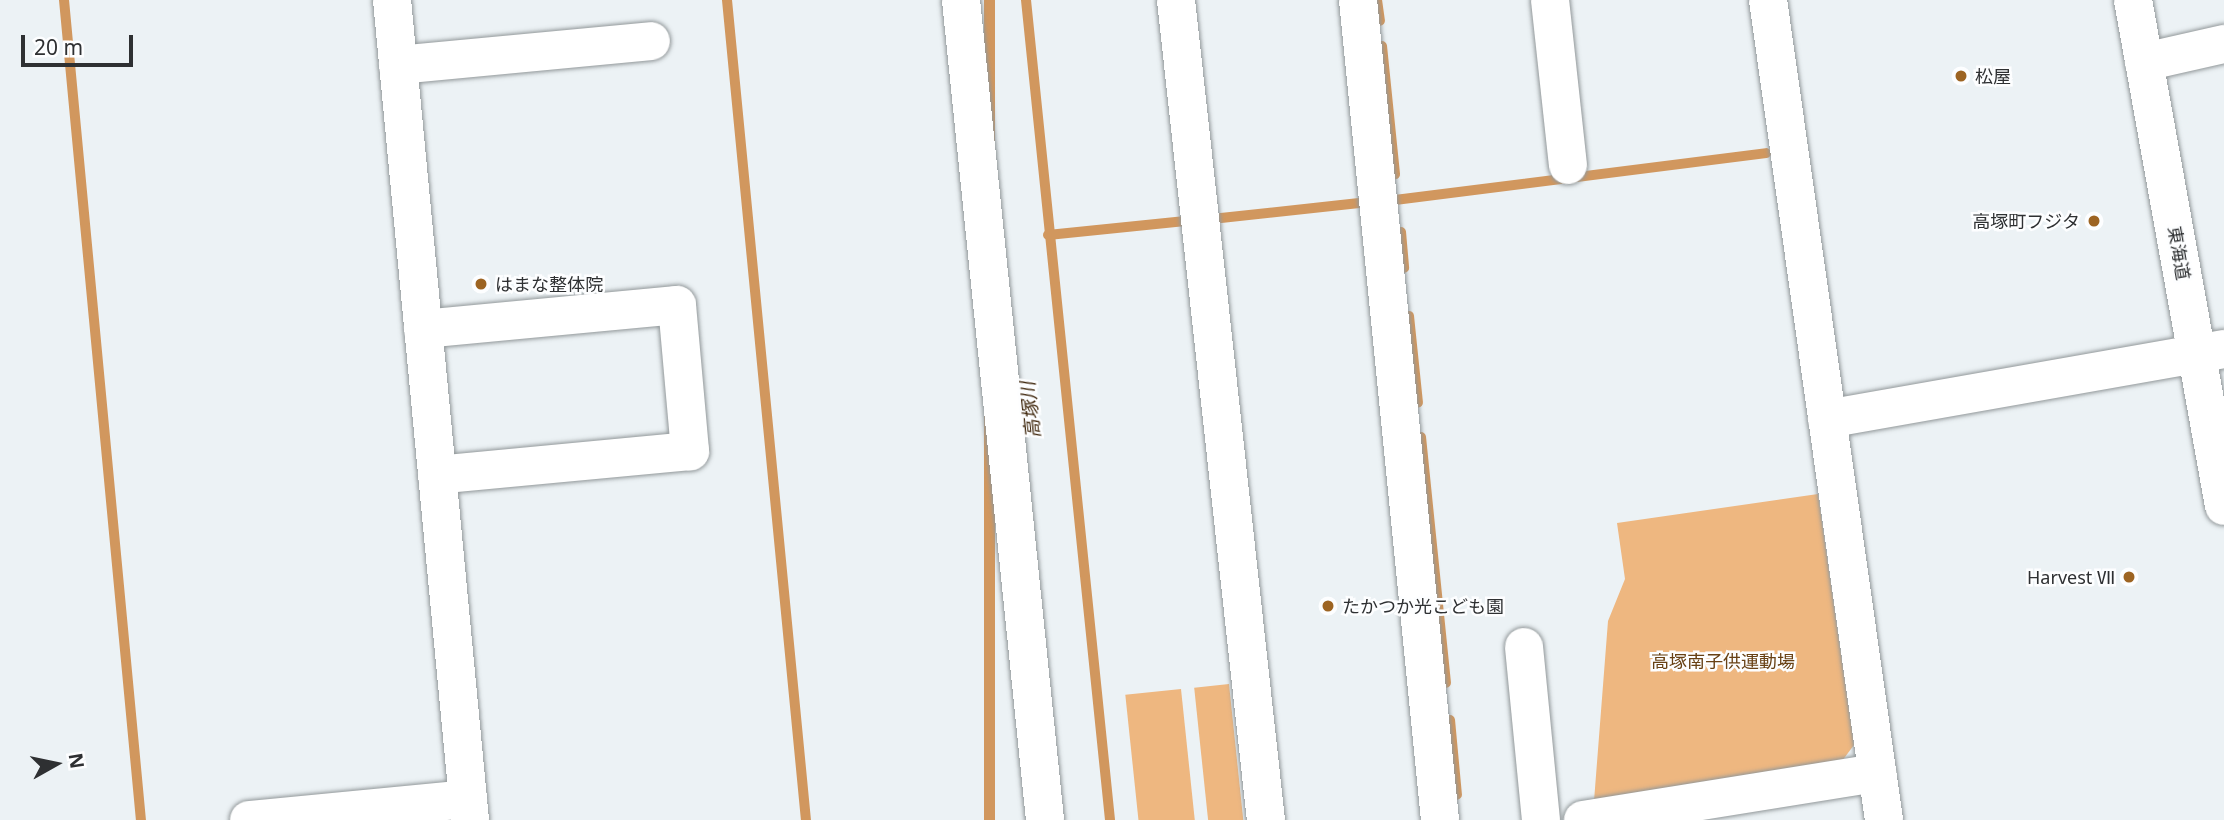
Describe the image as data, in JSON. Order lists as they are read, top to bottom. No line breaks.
{"streets":{"main road":["東海道"]},"water":["高塚川"],"parks":["高塚南子供運動場"],"places":["松屋","高塚町フジタ","はまな整体院","Harvest Ⅶ","たかつか光こども園"],"scale_bar":"20 m","north":"right"}
